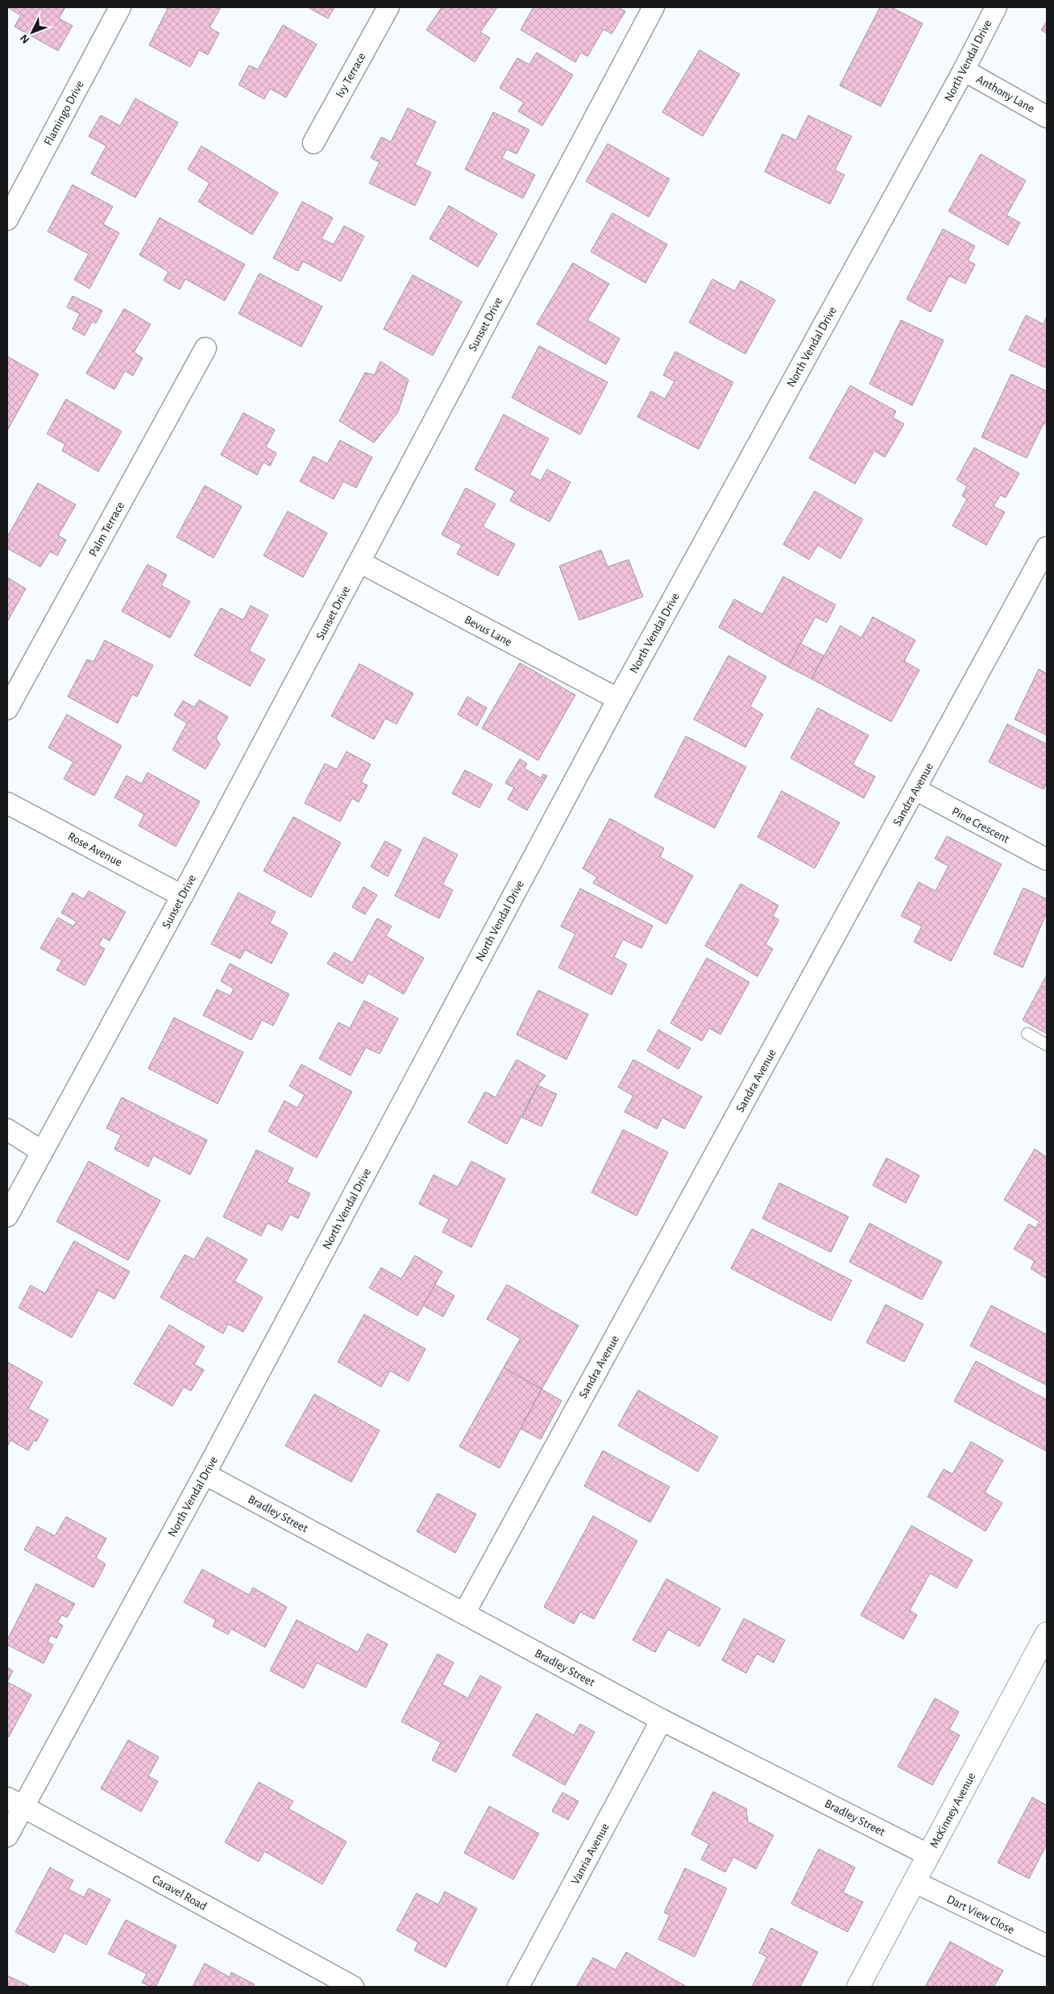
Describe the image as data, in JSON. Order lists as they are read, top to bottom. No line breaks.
{"streets":{"street":["North Vendal Drive","Ivy Terrace","Anthony Lane","Flamingo Drive","Sunset Drive","Palm Terrace","Bevus Lane","Sandra Avenue","Pine Crescent","Rose Avenue","Bradley Street","McKinney Avenue","Vanria Avenue","Caravel Road","Dart View Close"]},"crossings":[["North Vendal Drive","Anthony Lane"],["North Vendal Drive","Bevus Lane"],["North Vendal Drive","Bradley Street"],["North Vendal Drive","Caravel Road"],["Sunset Drive","Bevus Lane"],["Sunset Drive","Rose Avenue"],["Sandra Avenue","Pine Crescent"],["Sandra Avenue","Bradley Street"],["Bradley Street","McKinney Avenue"],["Bradley Street","Vanria Avenue"],["McKinney Avenue","Dart View Close"]],"north":"bottom left"}
